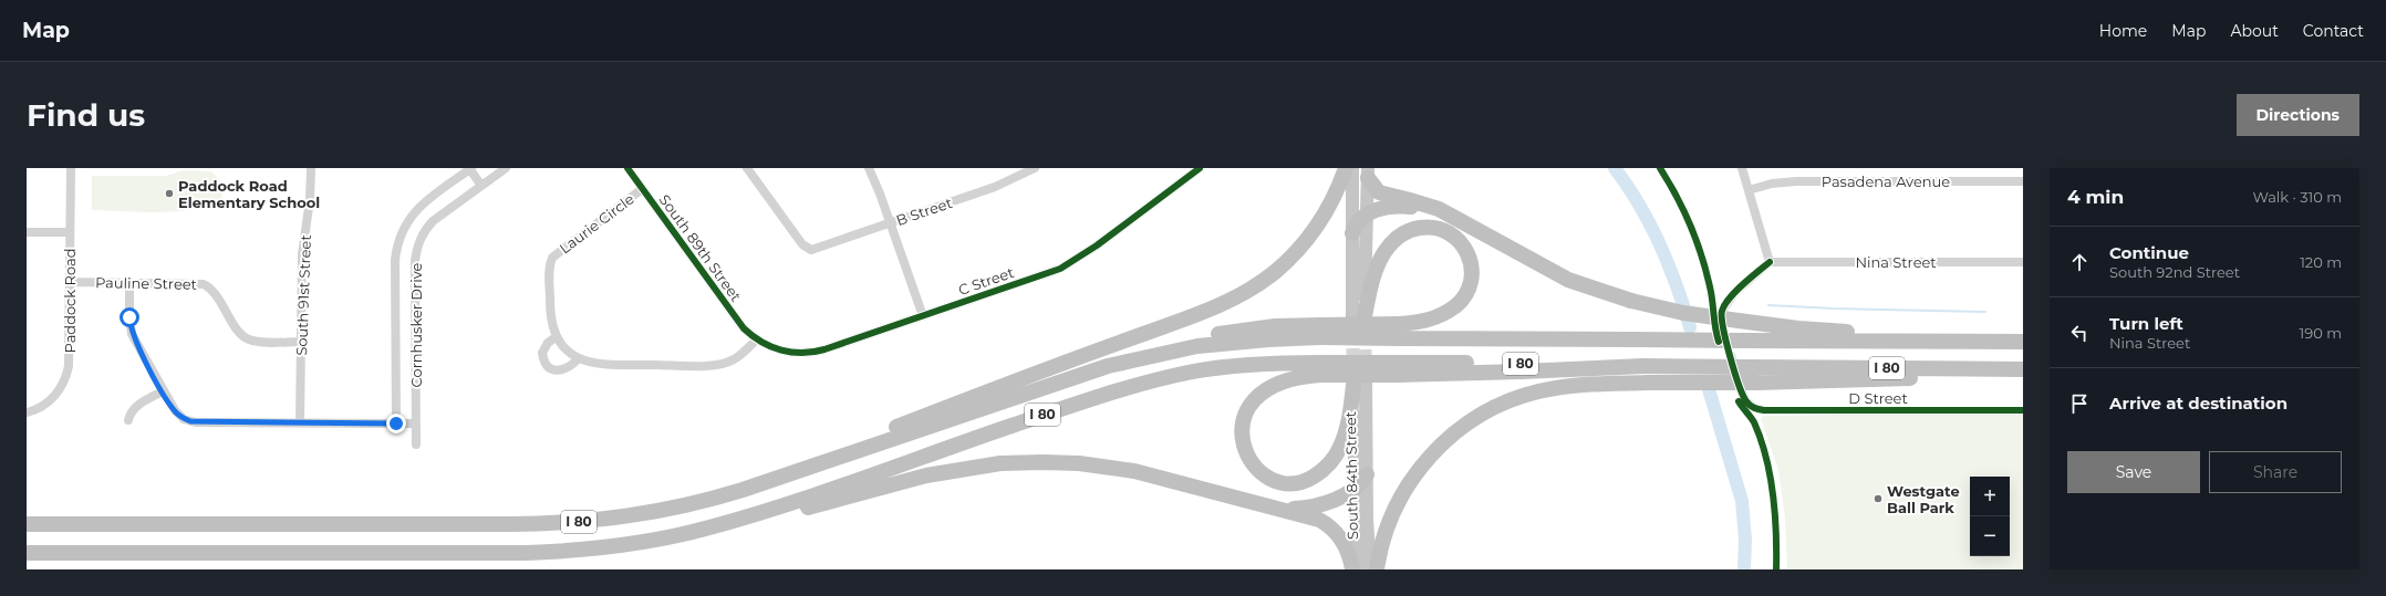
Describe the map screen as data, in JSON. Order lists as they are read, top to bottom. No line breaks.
{"streets":{"highway":["I 80"],"main road":["South 84th Street"],"street":["Pasadena Avenue","B Street","Laurie Circle","South 89th Street","Nina Street","C Street","Pauline Street","South 91st Street","Paddock Road","Cornhusker Drive","D Street"]},"crossings":[["Laurie Circle","South 89th Street"],["South 89th Street","C Street"],["Pauline Street","South 91st Street"],["Pauline Street","Paddock Road"]],"places":["Paddock Road Elementary School","Westgate Ball Park"],"page":{"header":"Map","nav":["Home","Map","About","Contact"],"buttons":["Directions",["Save","Share"]],"title":"Find us","heading":["4 min","Walk · 310 m"],"list":[["Continue","South 92nd Street","120 m"],["Turn left","Nina Street","190 m"],"Arrive at destination"],"map_buttons":["+","−"]}}
